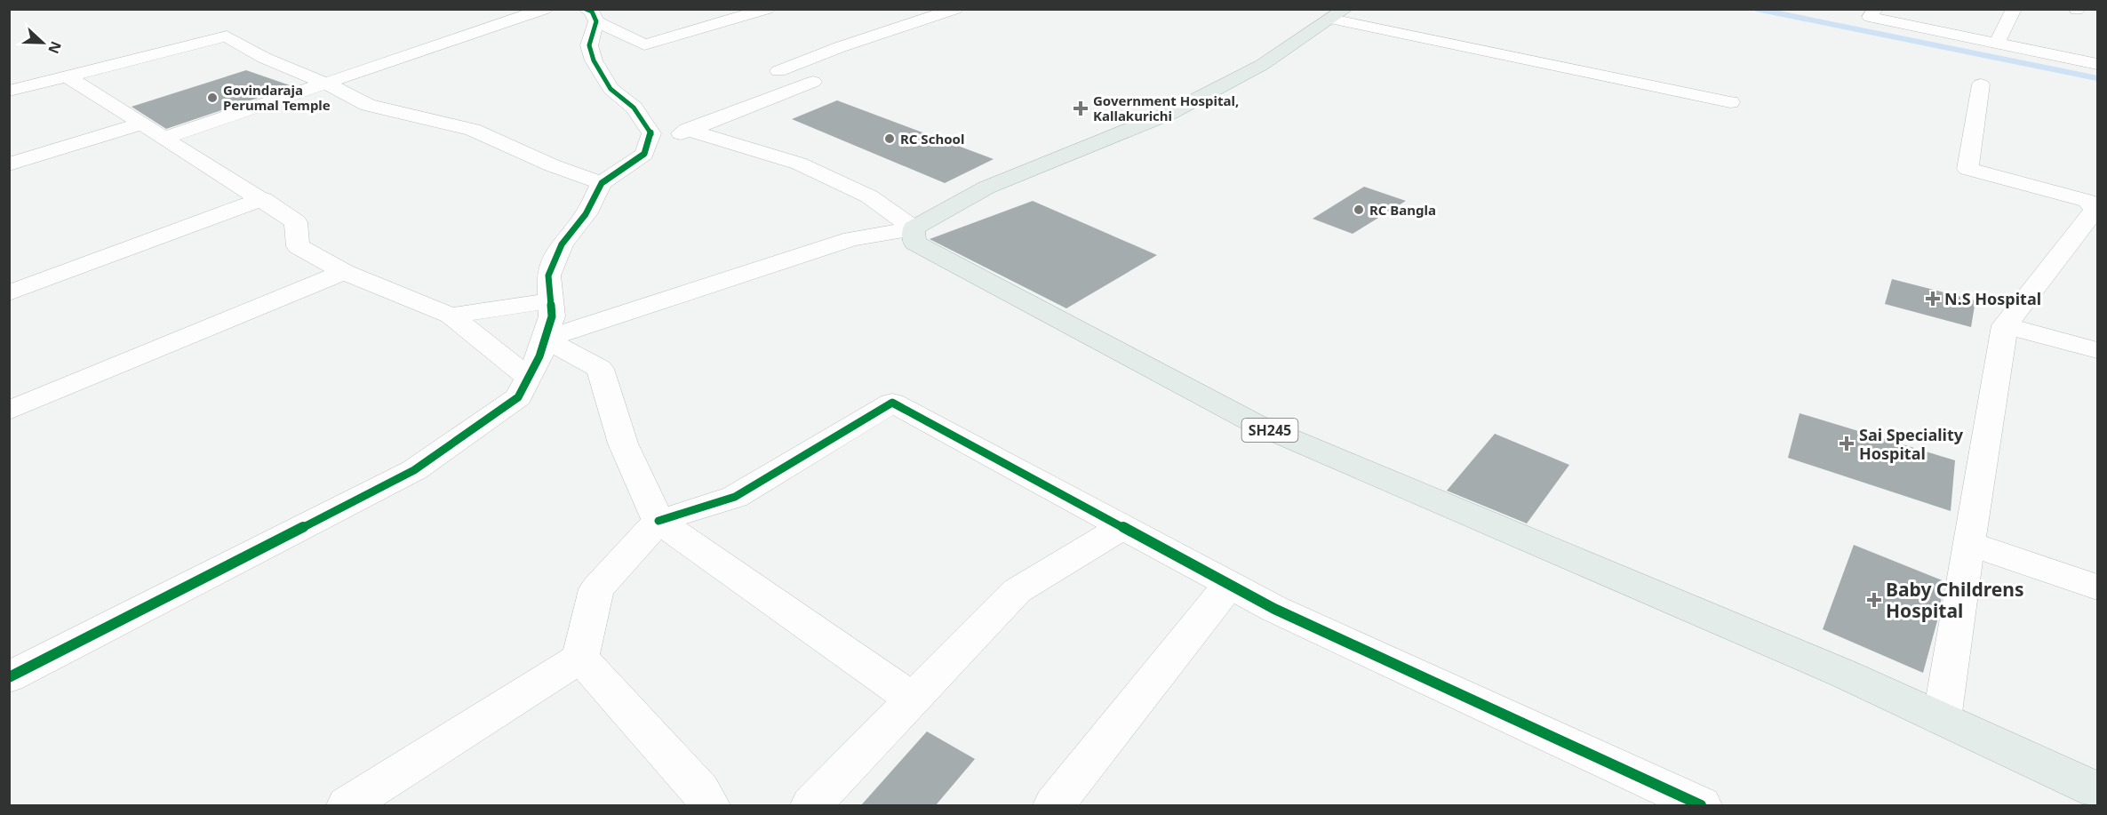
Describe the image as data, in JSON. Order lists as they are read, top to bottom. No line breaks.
{"streets":{"main road":["SH245"]},"places":{"other":["Govindaraja Perumal Temple","RC School","RC Bangla"],"health":["Government Hospital, Kallakurichi","N.S Hospital","Sai Speciality Hospital","Baby Childrens Hospital"]},"north":"right"}
